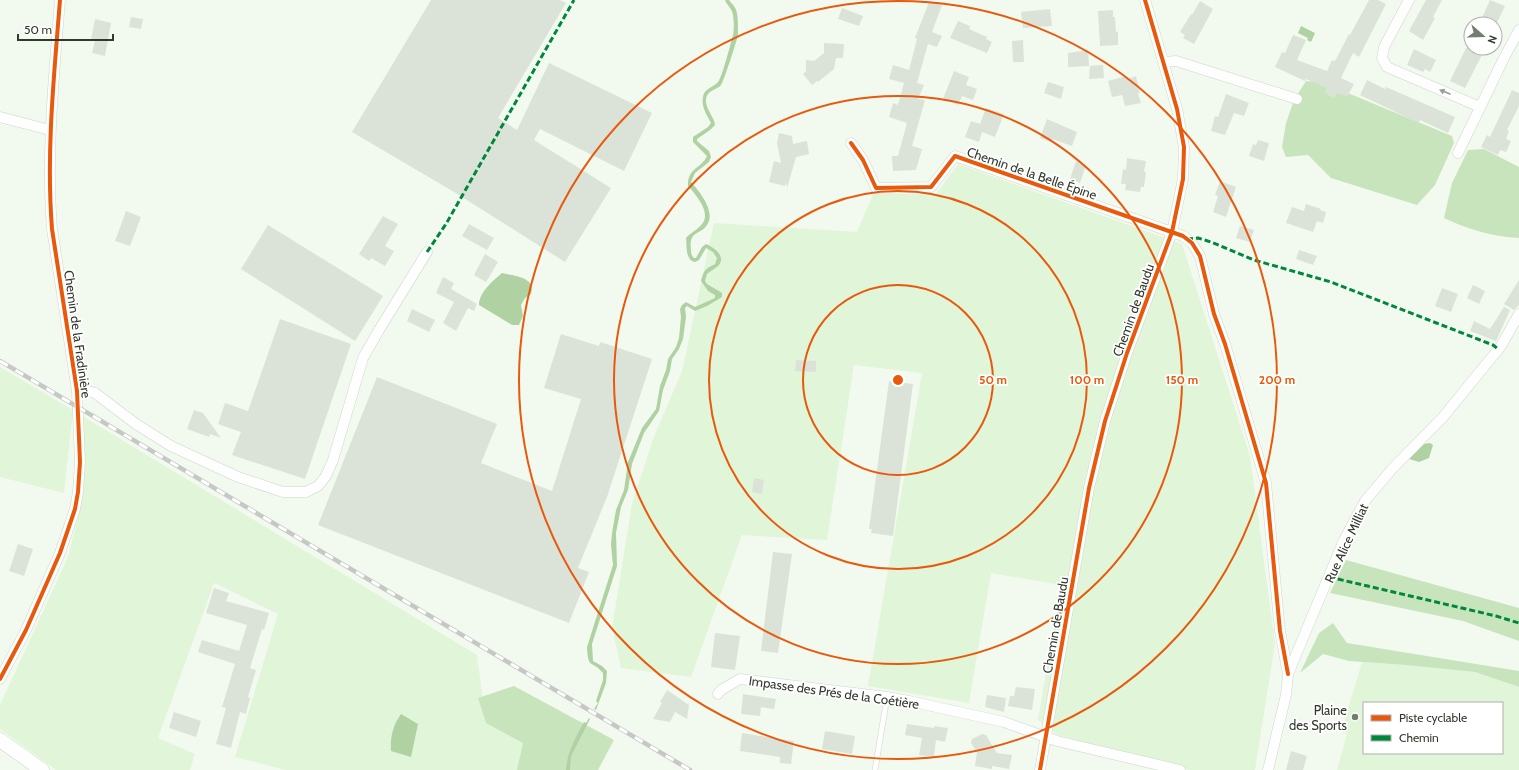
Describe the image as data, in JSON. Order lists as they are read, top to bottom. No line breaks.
{"streets":{"street":["Chemin de la Belle Épine","Chemin de Baudu","Chemin de la Fradinière","Rue Alice Milliat","Impasse des Prés de la Coétière"]},"crossings":[["Chemin de la Belle Épine","Chemin de Baudu"],["Chemin de Baudu","Impasse des Prés de la Coétière"]],"places":["Plaine des Sports"],"legend":["Piste cyclable","Chemin"],"scale_bar":"50 m","north":"right","rings":["50 m","100 m","150 m","200 m"]}
